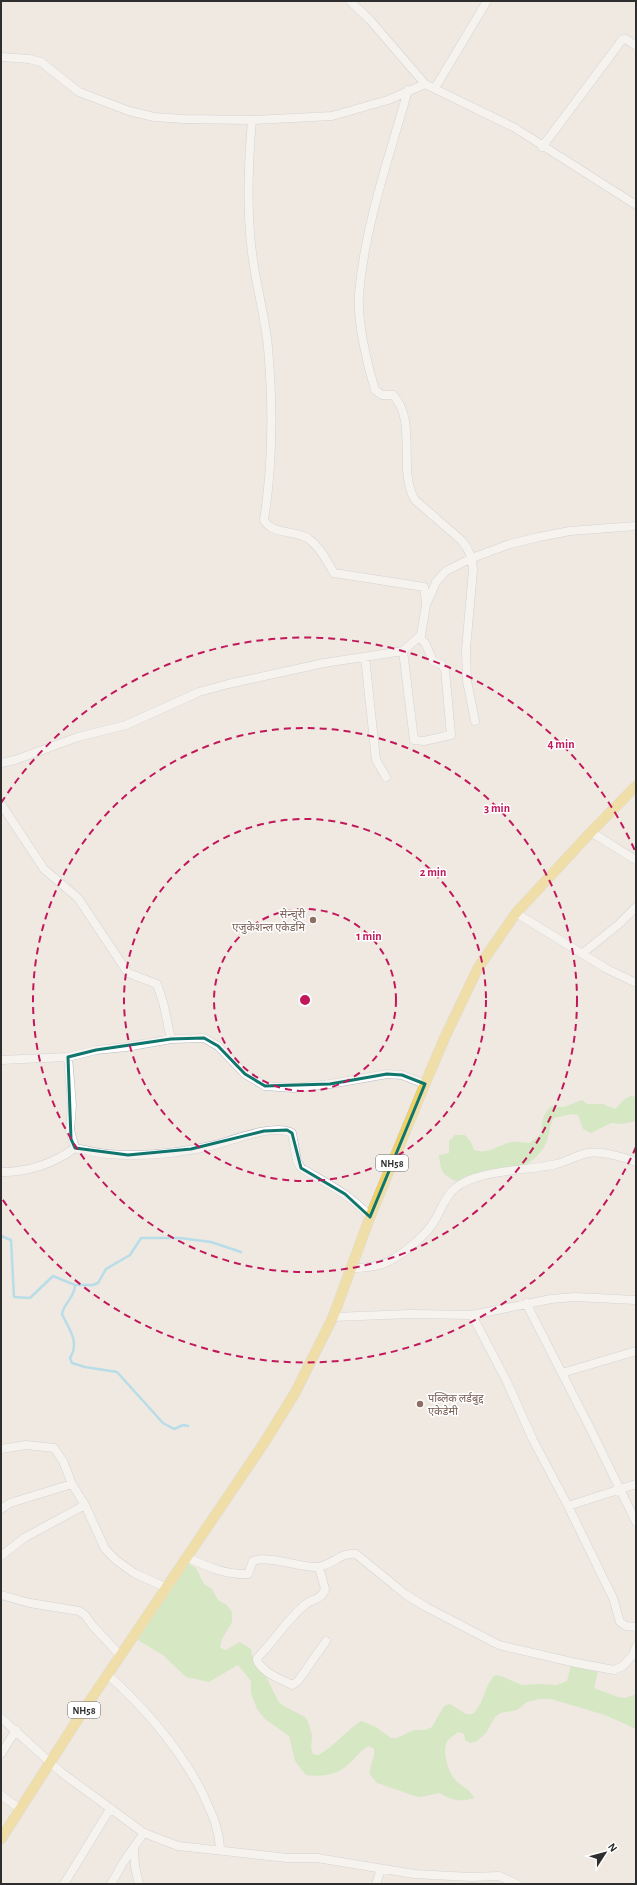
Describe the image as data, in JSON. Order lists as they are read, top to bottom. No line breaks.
{"streets":{"main road":["NH58"]},"places":["सेन्चुरी एजुकेशन्ल एकेडमि","पब्लिक लर्डबुद्द एकेडेमी"],"north":"top right","rings":["4 min","3 min","2 min","1 min"]}
